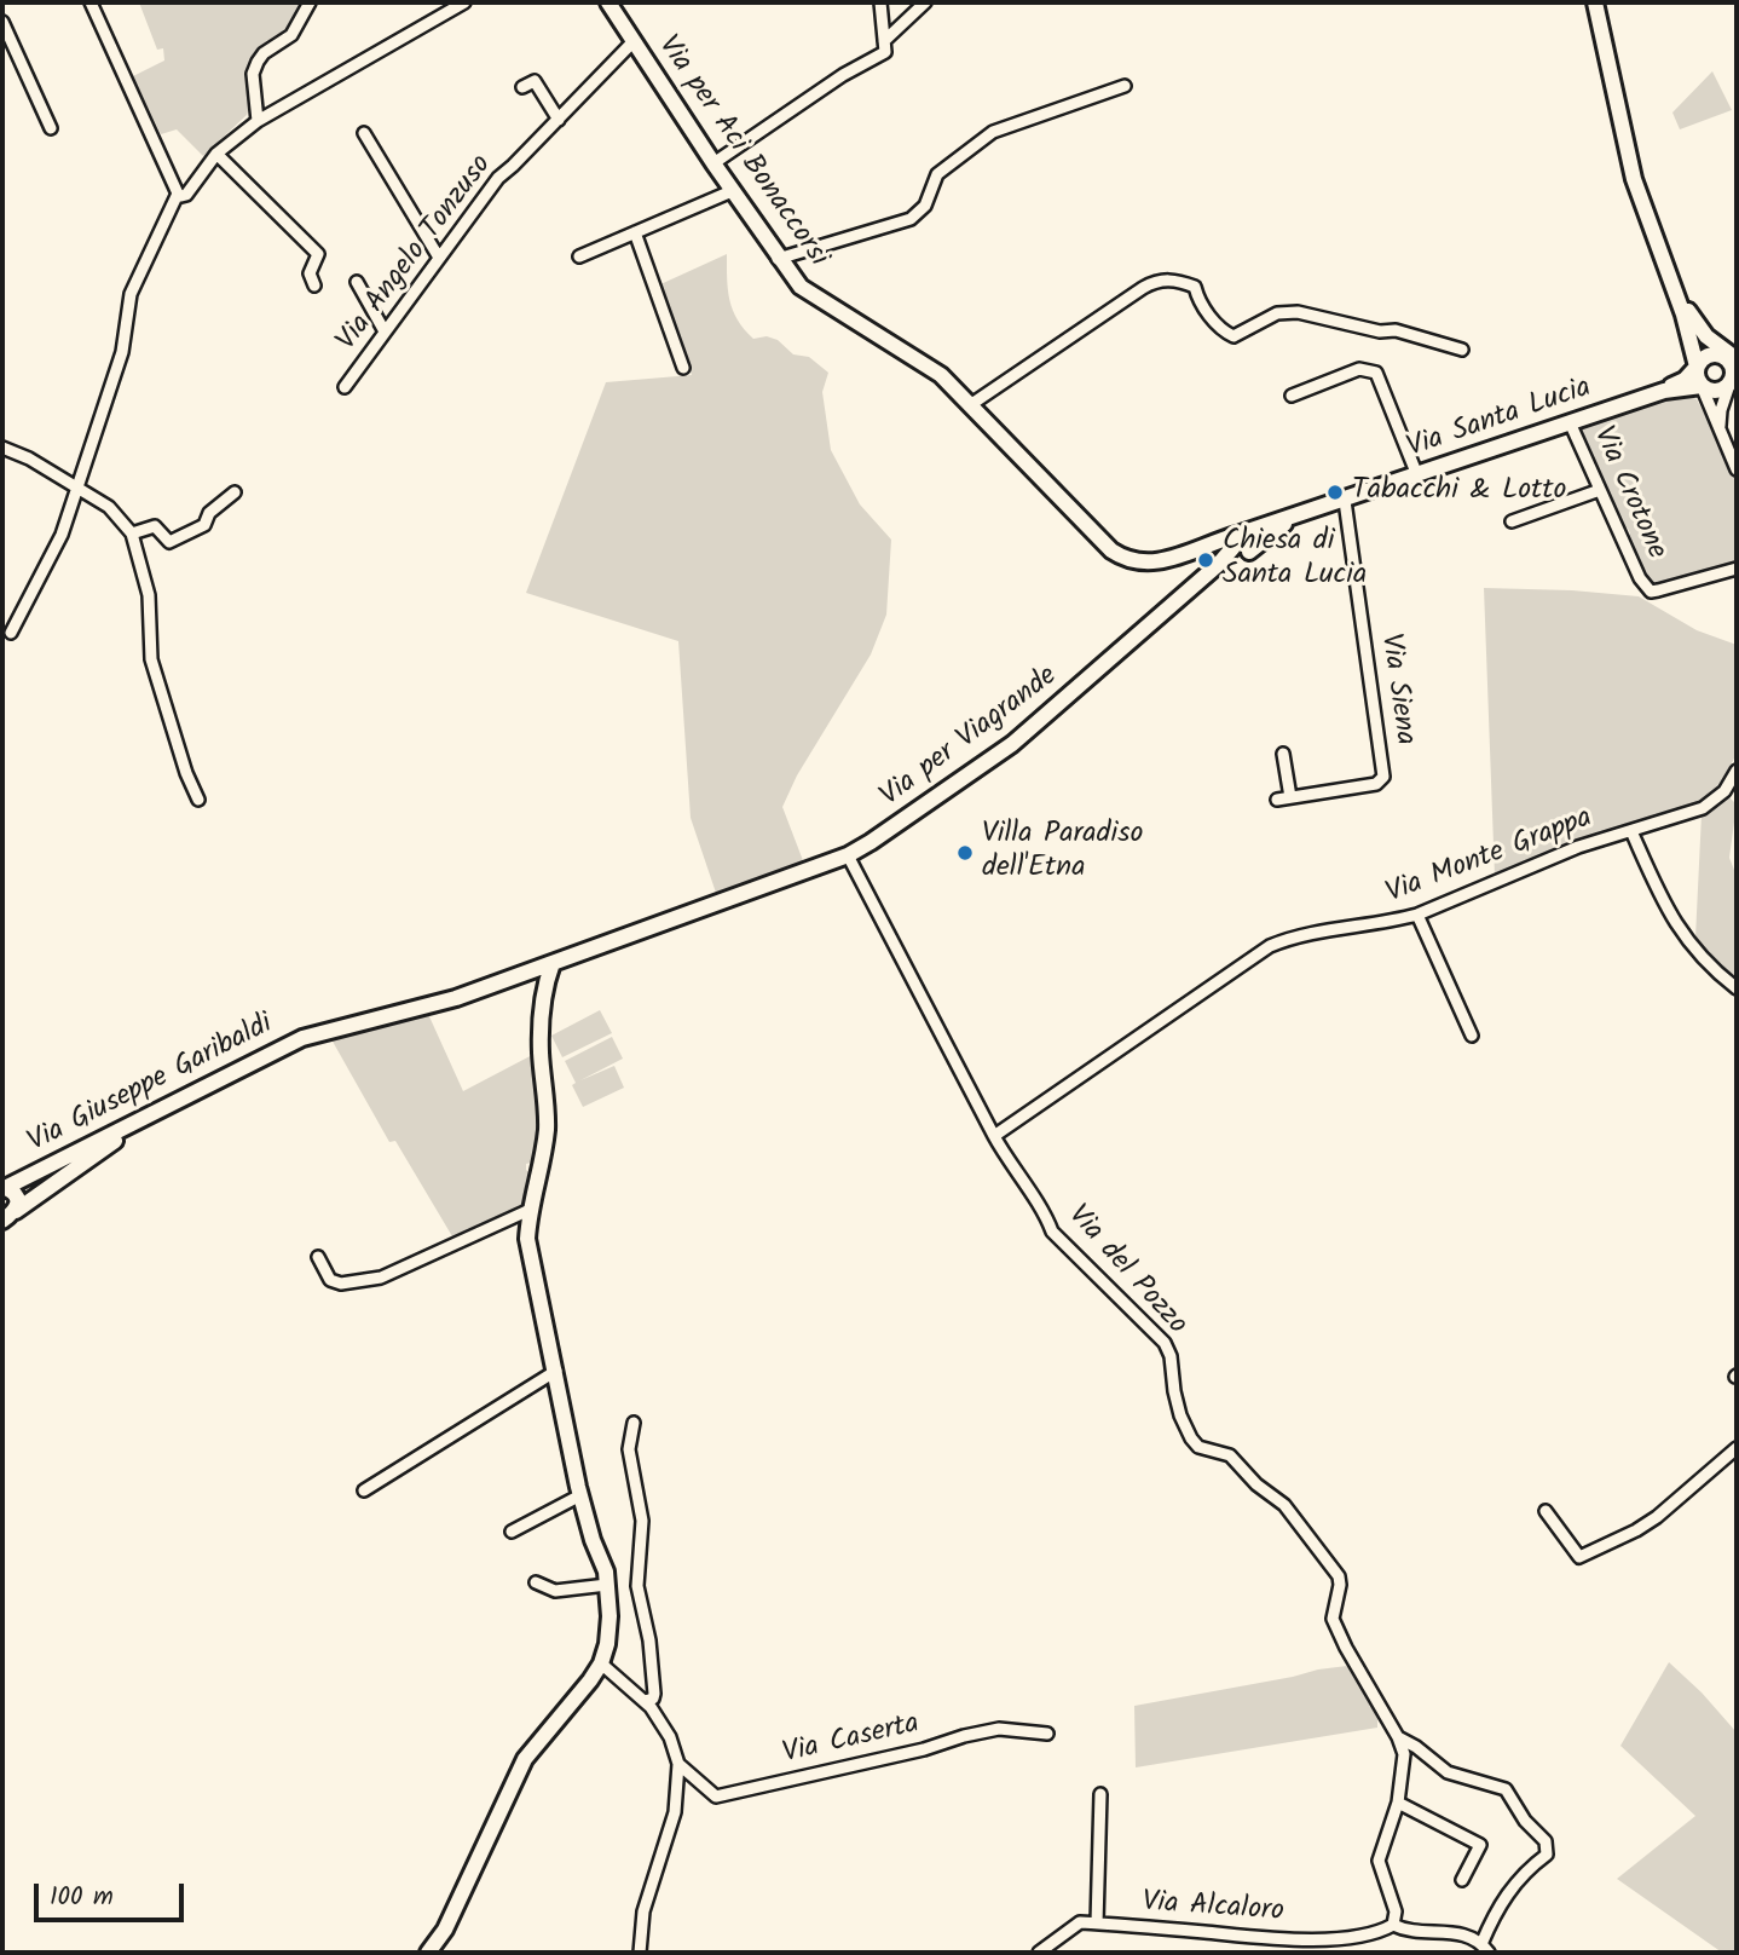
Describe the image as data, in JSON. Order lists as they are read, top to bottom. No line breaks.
{"streets":{"main road":["Via per Aci Bonaccorsi","Via Santa Lucia","Via per Viagrande","Via Giuseppe Garibaldi"],"street":["Via Angelo Tonzuso","Via Crotone","Via Siena","Via Monte Grappa","Via del Pozzo","Via Caserta","Via Alcaloro"]},"crossings":[["Via per Aci Bonaccorsi","Via Angelo Tonzuso"],["Via per Aci Bonaccorsi","Via Santa Lucia"],["Via per Aci Bonaccorsi","Via per Viagrande"],["Via Santa Lucia","Via Crotone"],["Via Santa Lucia","Via Siena"],["Via Santa Lucia","Via per Viagrande"],["Via per Viagrande","Via Giuseppe Garibaldi"],["Via per Viagrande","Via del Pozzo"],["Via Monte Grappa","Via del Pozzo"],["Via del Pozzo","Via Alcaloro"]],"places":["Tabacchi & Lotto","Chiesa di Santa Lucia","Villa Paradiso dell'Etna"],"scale_bar":"100 m"}
